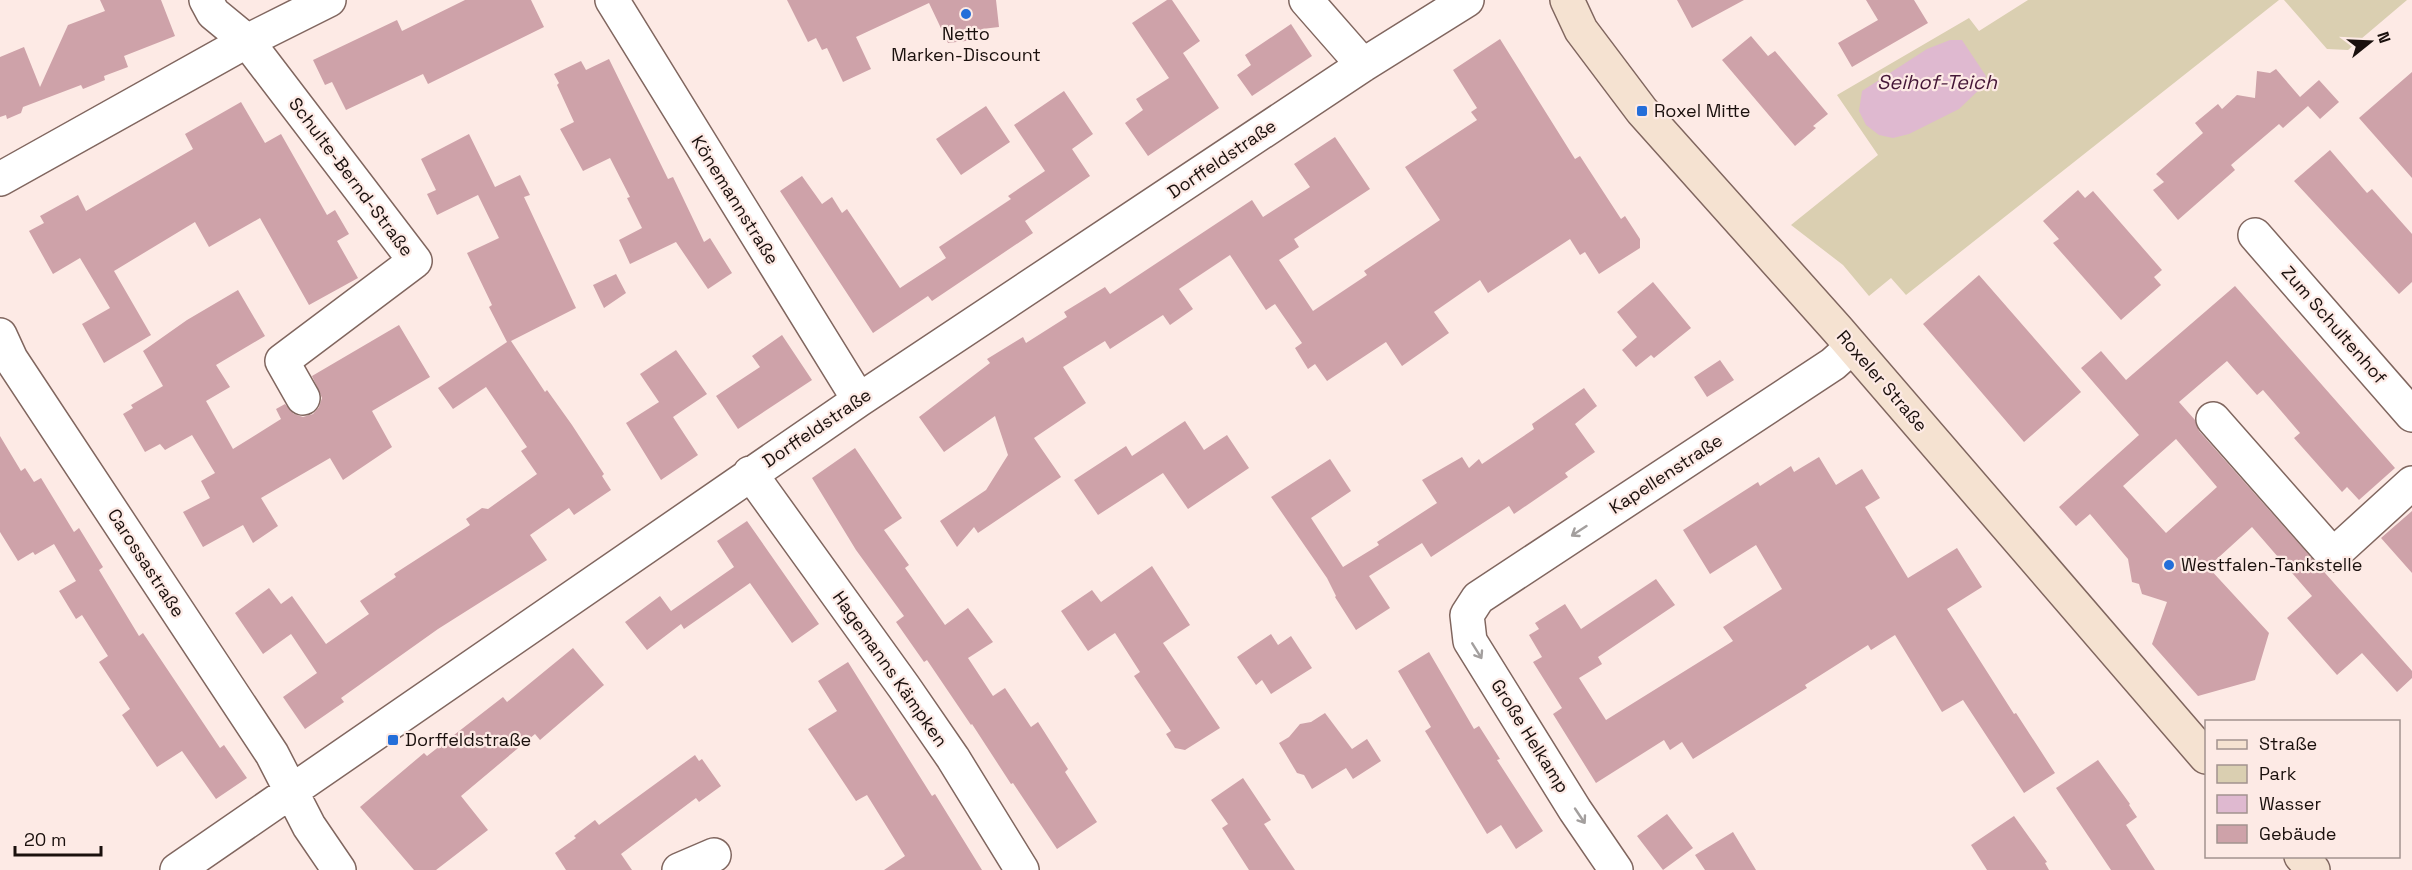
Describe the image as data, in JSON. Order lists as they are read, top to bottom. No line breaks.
{"streets":{"main road":["Roxeler Straße"],"street":["Dorffeldstraße","Schulte-Bernd-Straße","Könemannstraße","Zum Schultenhof","Kapellenstraße","Carossastraße","Hagemanns Kämpken","Große Helkamp"]},"crossings":[["Dorffeldstraße","Könemannstraße"],["Dorffeldstraße","Carossastraße"],["Dorffeldstraße","Hagemanns Kämpken"],["Roxeler Straße","Kapellenstraße"],["Kapellenstraße","Große Helkamp"]],"one_way":["Kapellenstraße","Große Helkamp"],"water":["Seihof-Teich"],"places":{"other":["Netto Marken-Discount","Westfalen-Tankstelle"],"transit":["Roxel Mitte","Dorffeldstraße"]},"legend":["Straße","Park","Wasser","Gebäude"],"scale_bar":"20 m","north":"right"}
